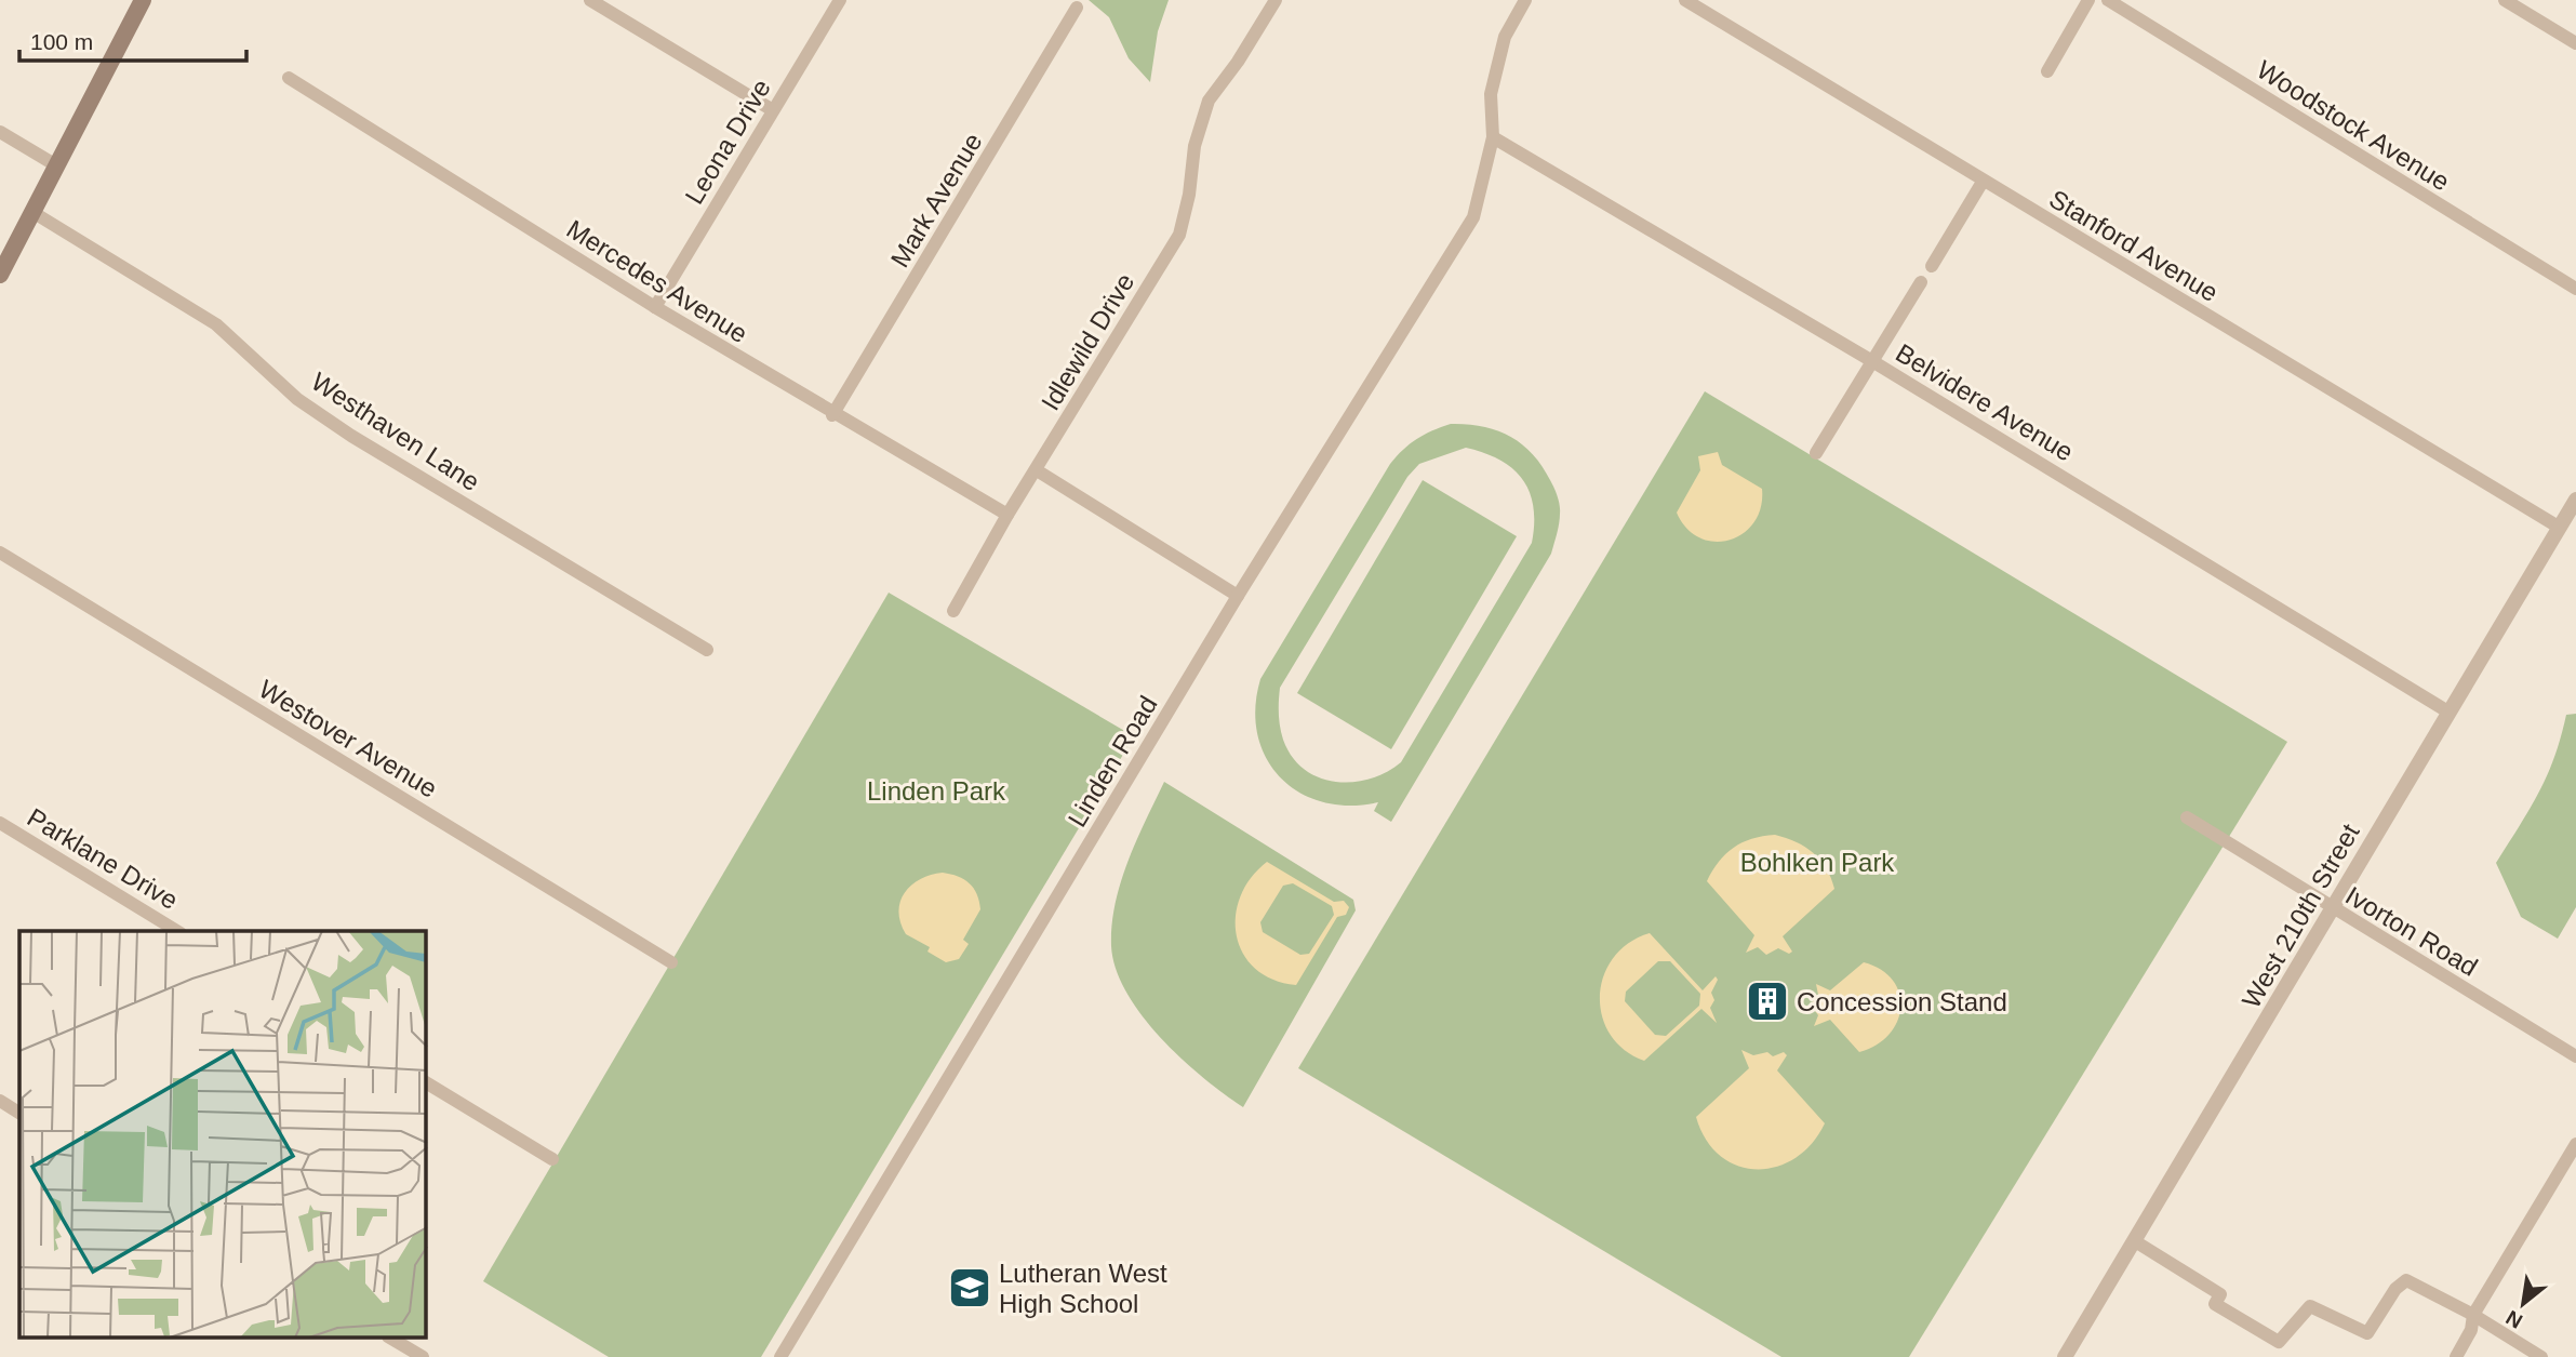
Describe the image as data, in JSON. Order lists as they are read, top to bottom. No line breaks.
{"streets":{"street":["Woodstock Avenue","Leona Drive","Mark Avenue","Stanford Avenue","Mercedes Avenue","Idlewild Drive","Belvidere Avenue","Westhaven Lane","Westover Avenue","Linden Road","Parklane Drive","West 210th Street","Ivorton Road"]},"crossings":[["Leona Drive","Mercedes Avenue"],["Mark Avenue","Mercedes Avenue"],["Stanford Avenue","West 210th Street"],["Mercedes Avenue","Idlewild Drive"],["Belvidere Avenue","Linden Road"],["Belvidere Avenue","West 210th Street"],["West 210th Street","Ivorton Road"]],"parks":["Linden Park","Bohlken Park"],"places":{"building":["Concession Stand"],"school or university":["Lutheran West High School"]},"scale_bar":"100 m","north":"bottom left"}
